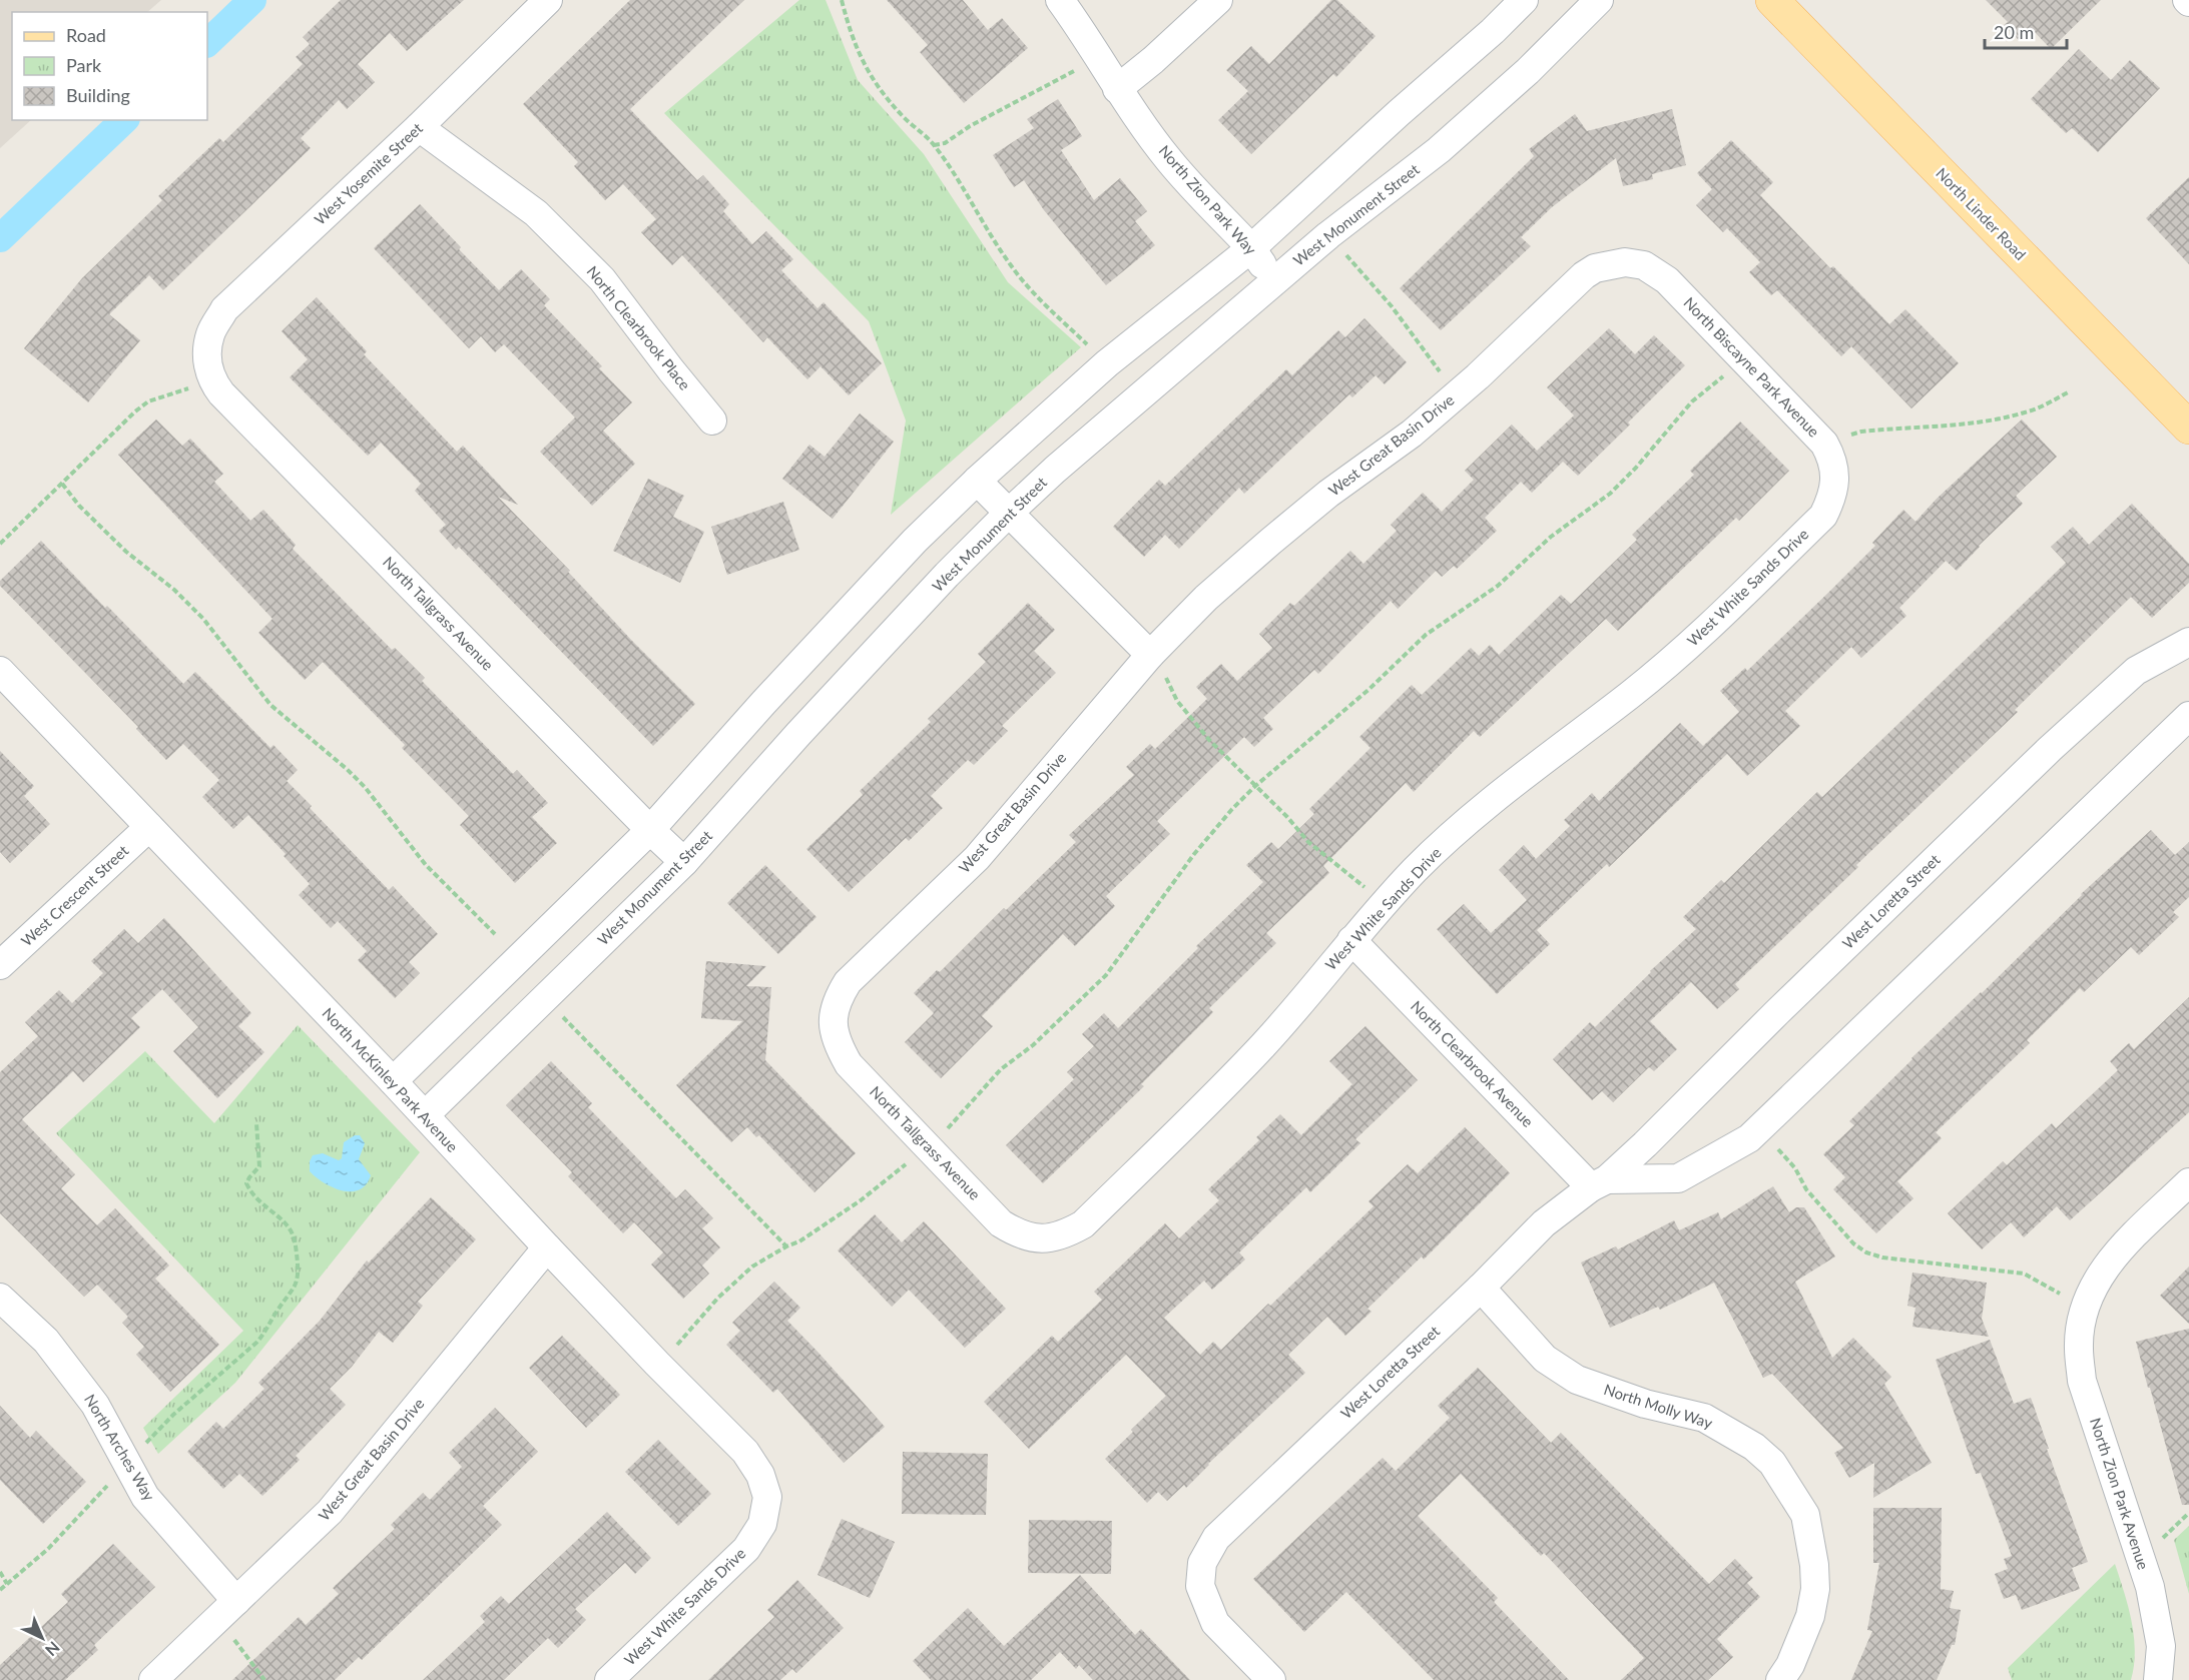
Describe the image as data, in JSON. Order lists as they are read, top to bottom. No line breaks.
{"streets":{"main road":["North Linder Road"],"street":["West Yosemite Street","North Zion Park Way","West Monument Street","North Clearbrook Place","North Biscayne Park Avenue","West Great Basin Drive","West White Sands Drive","North Tallgrass Avenue","West Crescent Street","West Loretta Street","North Clearbrook Avenue","North McKinley Park Avenue","North Molly Way","North Arches Way","North Zion Park Avenue"]},"crossings":[["West Yosemite Street","North Clearbrook Place"],["West Yosemite Street","North Tallgrass Avenue"],["North Zion Park Way","West Monument Street"],["West Monument Street","North Tallgrass Avenue"],["West Monument Street","North McKinley Park Avenue"],["North Biscayne Park Avenue","West Great Basin Drive"],["North Biscayne Park Avenue","West White Sands Drive"],["West Great Basin Drive","North Tallgrass Avenue"],["West Great Basin Drive","North McKinley Park Avenue"],["West Great Basin Drive","North Arches Way"],["West White Sands Drive","North Tallgrass Avenue"],["West White Sands Drive","North Clearbrook Avenue"],["West White Sands Drive","North McKinley Park Avenue"],["West Crescent Street","North McKinley Park Avenue"],["West Loretta Street","North Clearbrook Avenue"],["West Loretta Street","North Molly Way"]],"legend":["Road","Park","Building"],"scale_bar":"20 m","north":"bottom right"}
